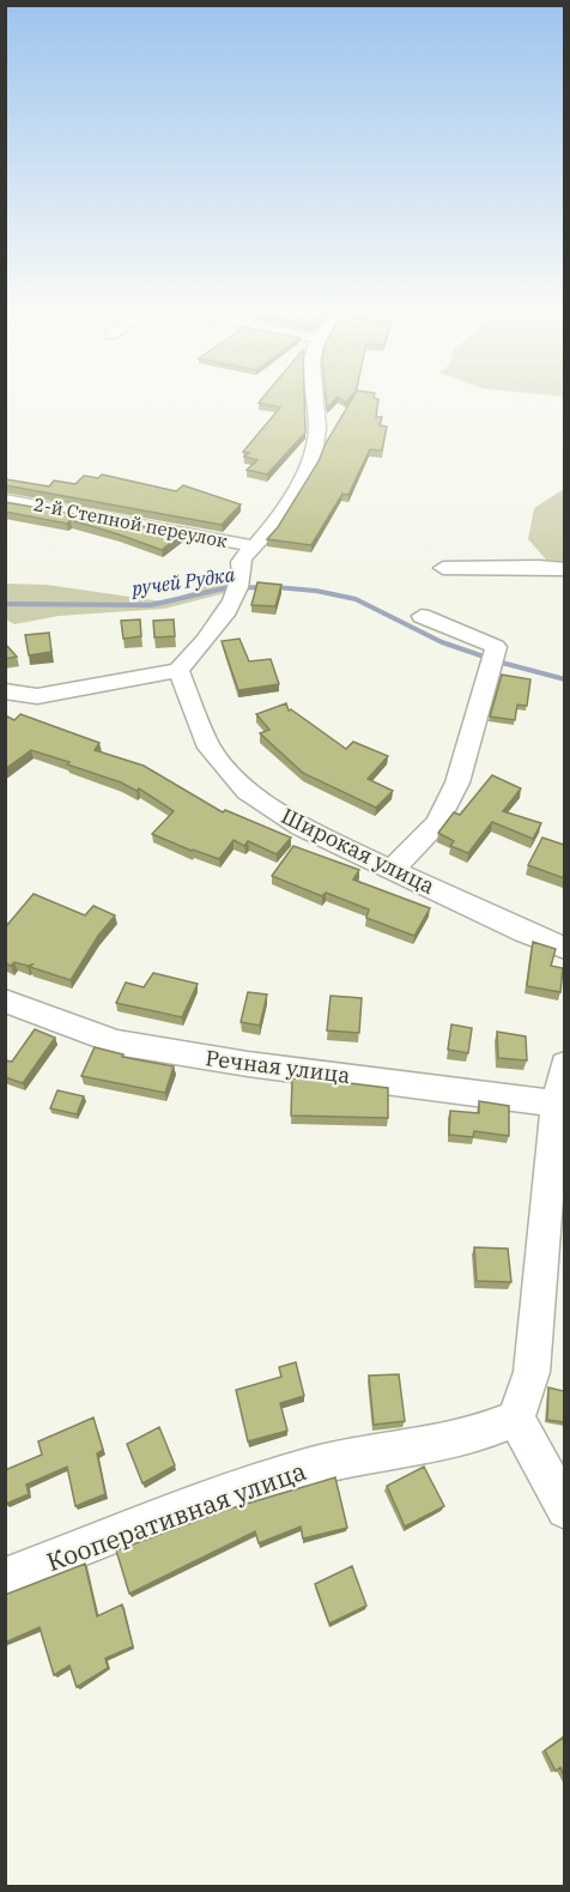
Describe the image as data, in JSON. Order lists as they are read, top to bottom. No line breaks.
{"streets":{"street":["2-й Степной переулок","Широкая улица","Речная улица","Кооперативная улица"]},"water":["ручей Рудка"]}
